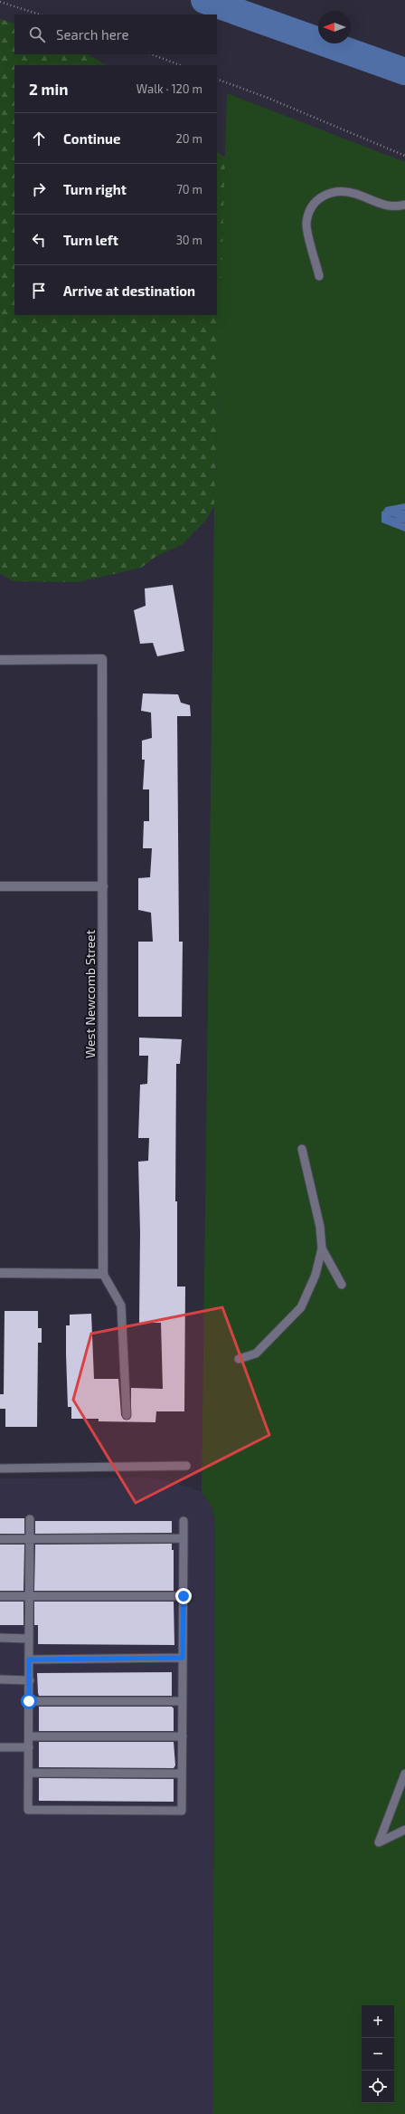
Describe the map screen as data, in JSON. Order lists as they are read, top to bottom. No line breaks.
{"streets":{"street":["West Newcomb Street"]},"north":"left","page":{"search":"Search here","heading":["2 min","Walk · 120 m"],"list":[["Continue","20 m"],["Turn right","70 m"],["Turn left","30 m"],"Arrive at destination"],"map_buttons":["+","−"]}}
